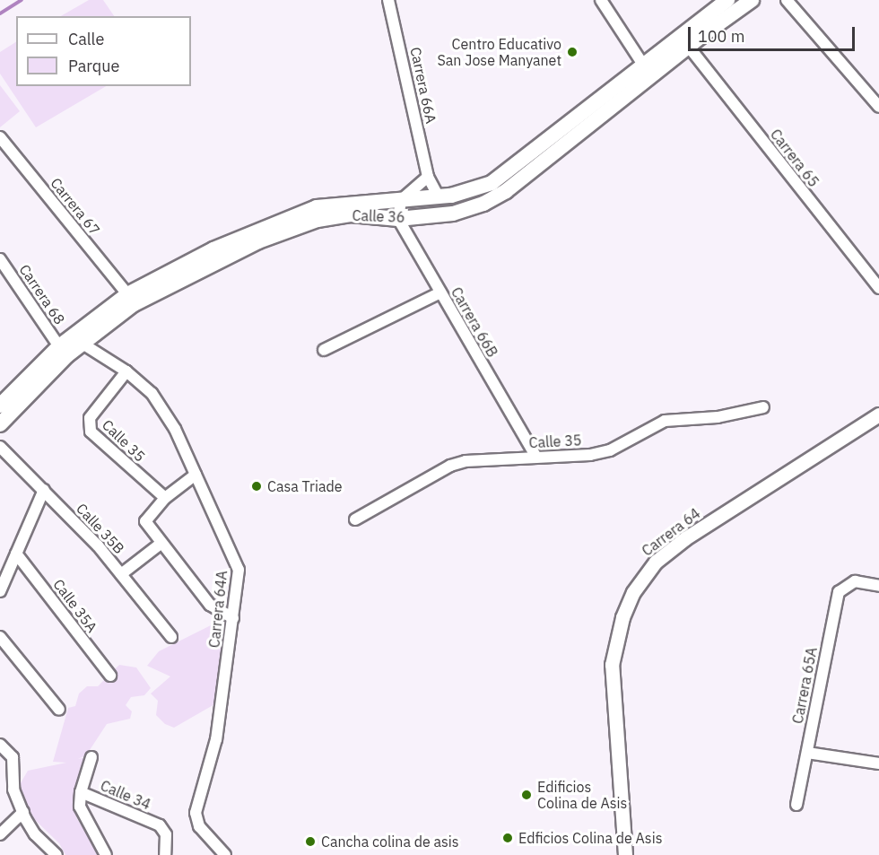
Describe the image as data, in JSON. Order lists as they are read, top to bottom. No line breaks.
{"streets":{"main road":["Calle 36"],"street":["Carrera 66A","Carrera 65","Carrera 67","Carrera 68","Carrera 66B","Calle 35","Calle 35B","Carrera 64","Calle 35A","Carrera 64A","Carrera 65A","Calle 34"]},"crossings":[["Carrera 66A","Calle 36"],["Carrera 65","Calle 36"],["Carrera 67","Calle 36"],["Calle 36","Carrera 68"],["Calle 36","Carrera 66B"],["Calle 36","Carrera 64A"],["Carrera 66B","Calle 35"],["Calle 35","Carrera 64A"]],"places":["Centro Educativo San Jose Manyanet","Casa Triade","Edificios Colina de Asis","Edficios Colina de Asis","Cancha colina de asis"],"legend":["Calle","Parque"],"scale_bar":"100 m"}
